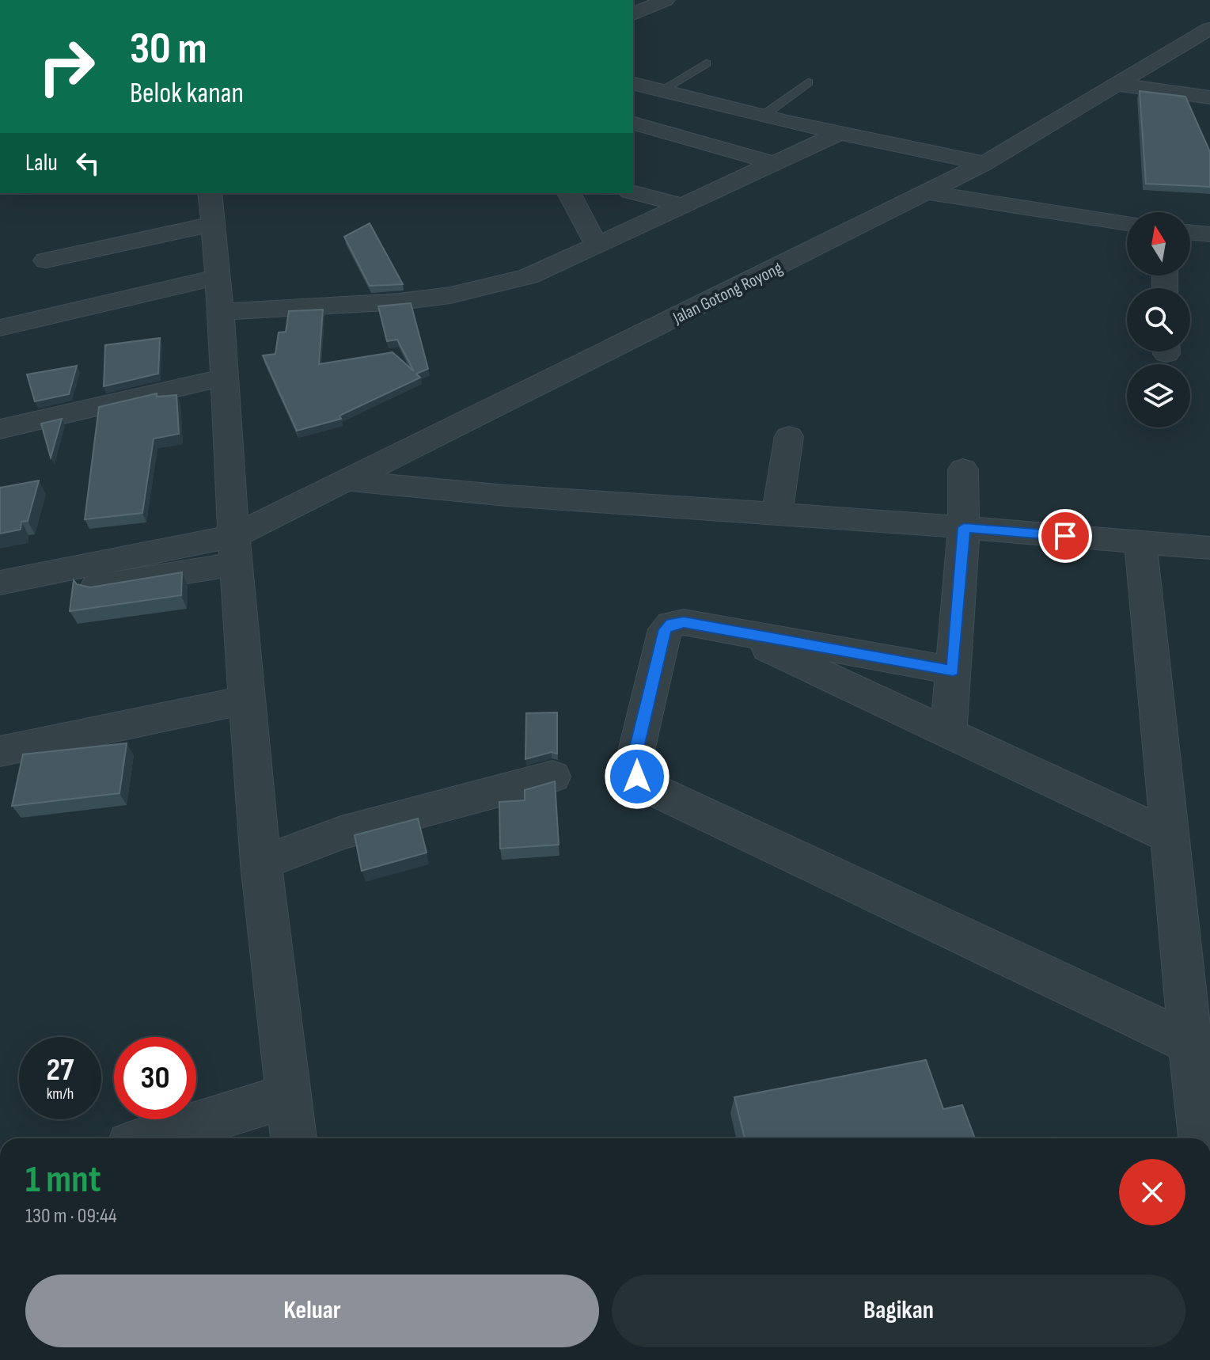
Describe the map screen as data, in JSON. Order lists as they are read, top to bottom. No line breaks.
{"streets":{"street":["Jalan Gotong Royong"]},"north":"top","page":{"turn":["30 m","Belok kanan"],"then":"Lalu","speed":"27 km/h","limit":"30","heading":["1 mnt","130 m · 09:44"],"buttons":["Keluar","Bagikan"]}}
